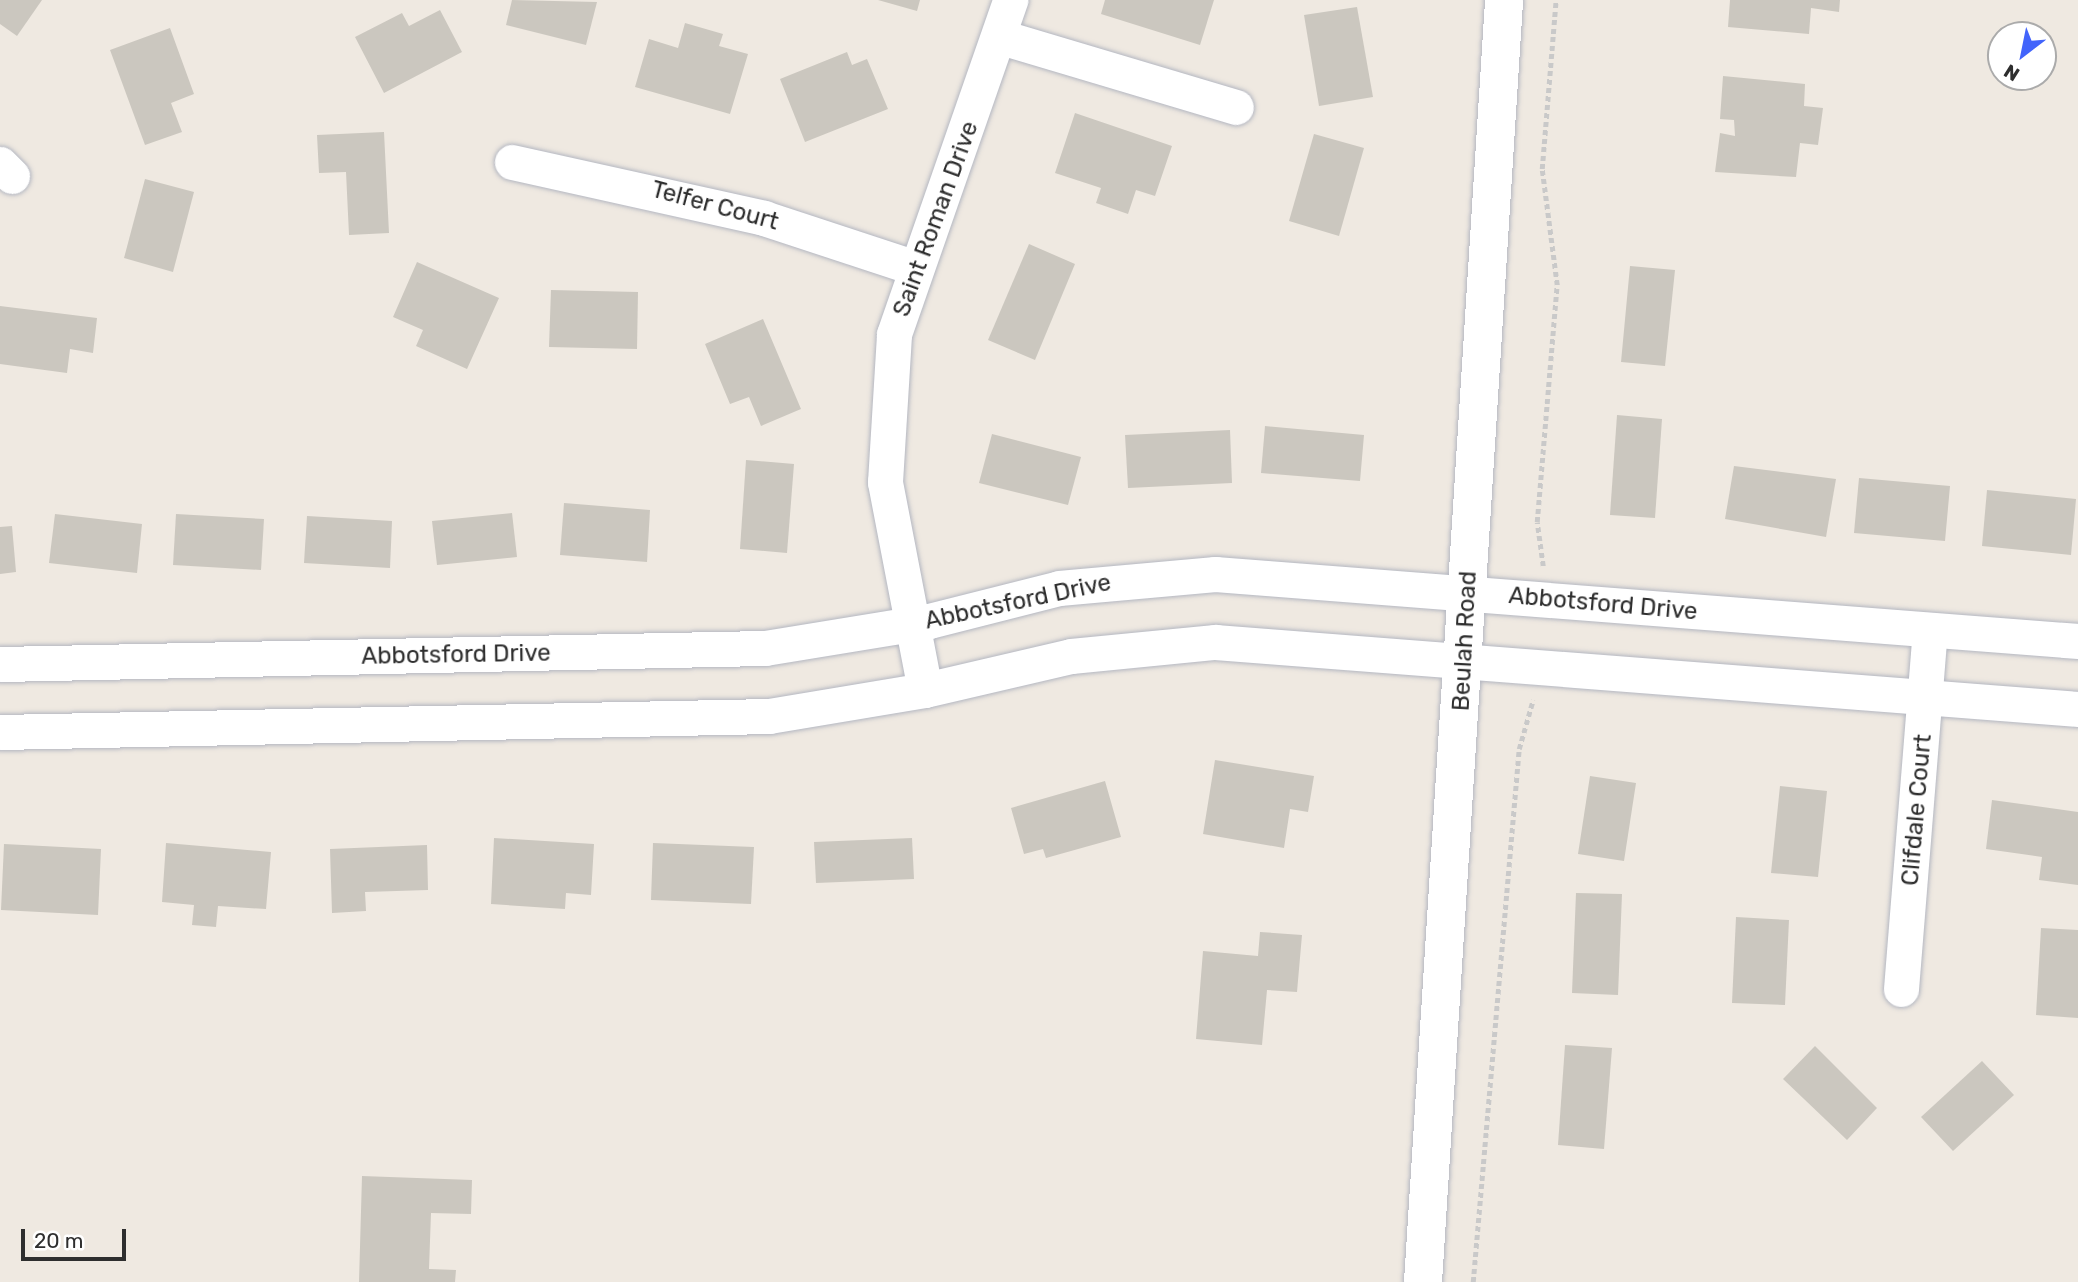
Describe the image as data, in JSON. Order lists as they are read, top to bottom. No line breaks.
{"streets":{"main road":["Beulah Road"],"street":["Telfer Court","Saint Roman Drive","Abbotsford Drive","Clifdale Court"]},"crossings":[["Telfer Court","Saint Roman Drive"],["Saint Roman Drive","Abbotsford Drive"],["Abbotsford Drive","Beulah Road"],["Abbotsford Drive","Clifdale Court"]],"scale_bar":"20 m","north":"bottom left"}
